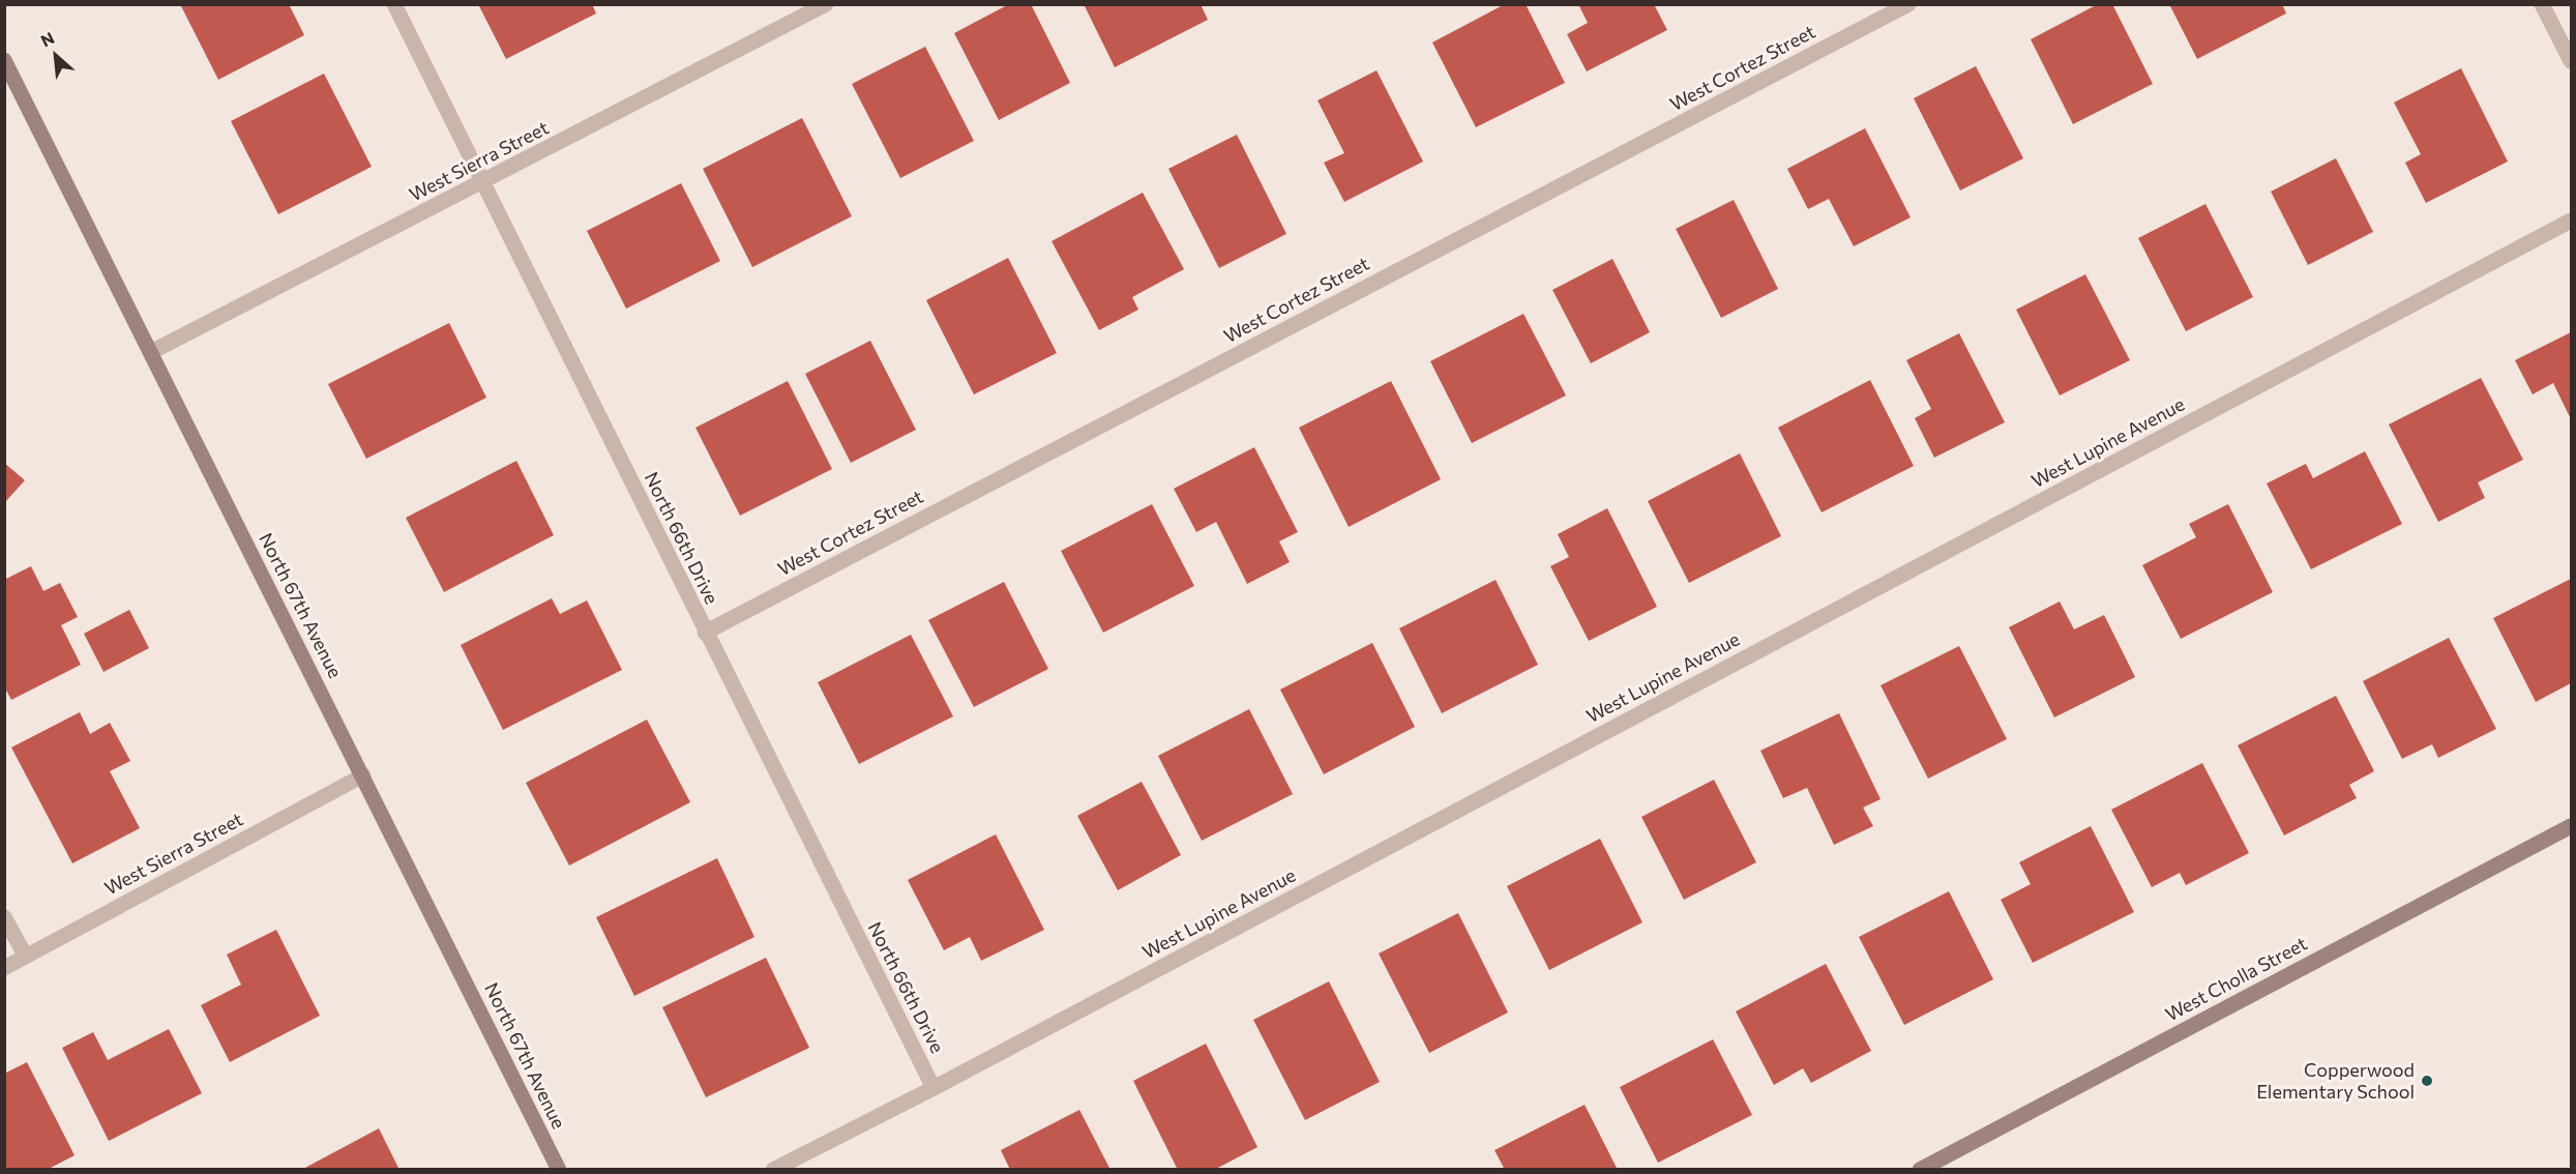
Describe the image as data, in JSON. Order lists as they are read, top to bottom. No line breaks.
{"streets":{"main road":["North 67th Avenue","West Cholla Street"],"street":["West Cortez Street","West Sierra Street","West Lupine Avenue","North 66th Drive"]},"crossings":[["West Cortez Street","North 66th Drive"],["West Sierra Street","North 66th Drive"],["West Sierra Street","North 67th Avenue"],["West Lupine Avenue","North 66th Drive"]],"places":["Copperwood Elementary School"],"north":"top left"}
